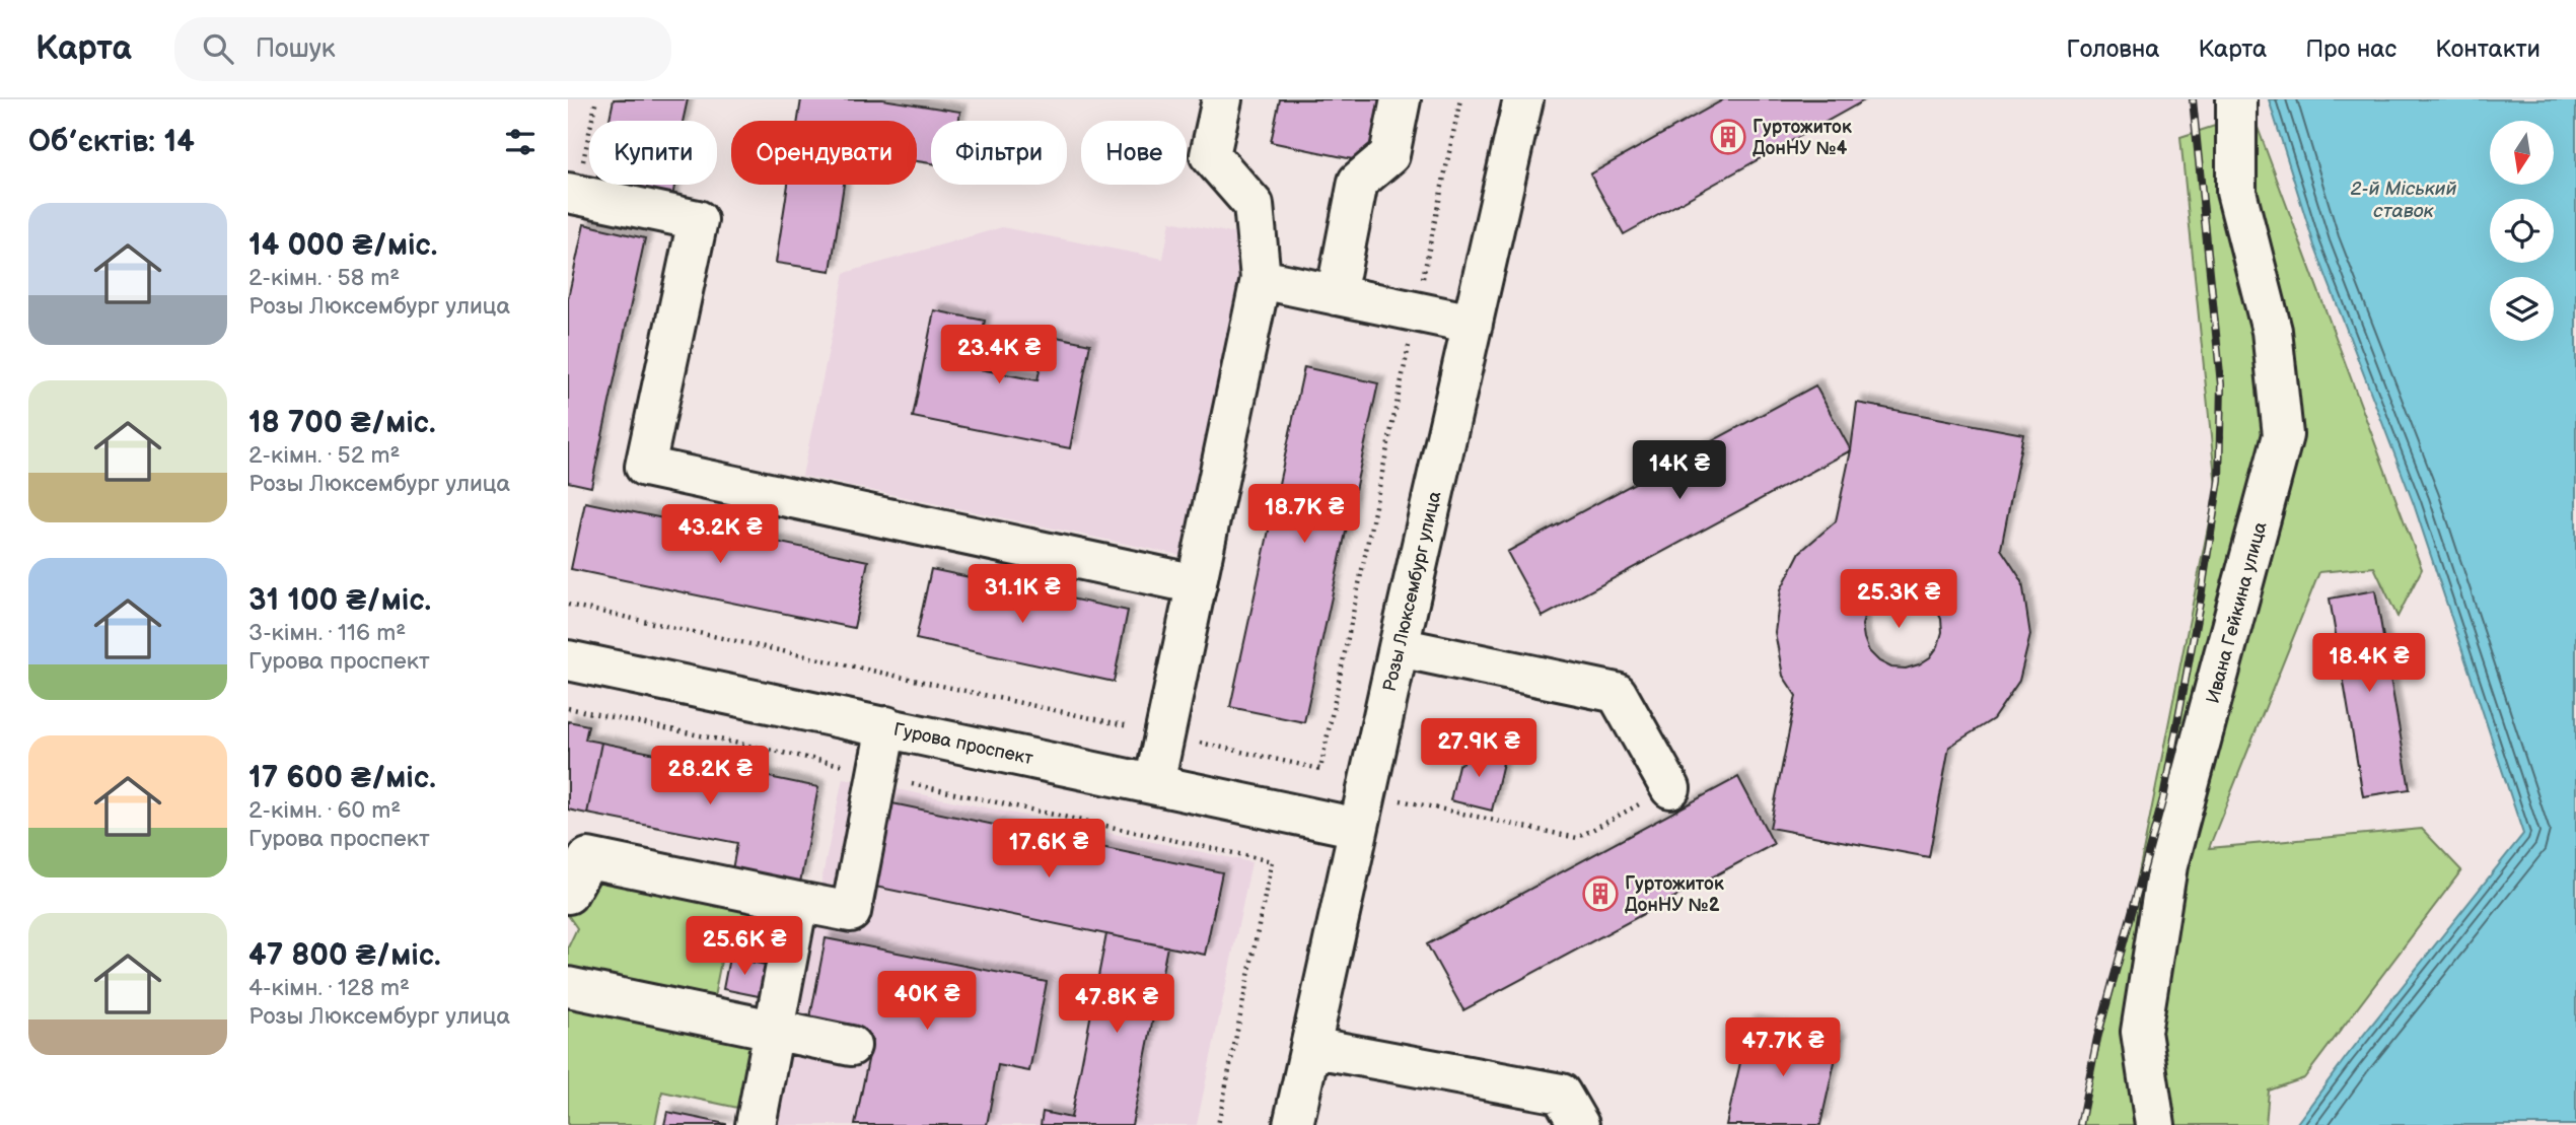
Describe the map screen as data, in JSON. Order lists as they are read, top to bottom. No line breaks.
{"streets":{"street":["Розы Люксембург улица","Ивана Гейкина улица","Гурова проспект"]},"crossings":[["Розы Люксембург улица","Гурова проспект"]],"water":["2-й Міський ставок"],"places":{"building":["Гуртожиток ДонНУ №4","Гуртожиток ДонНУ №2"]},"north":"bottom","page":{"header":"Карта","search":"Пошук","nav":["Головна","Карта","Про нас","Контакти"],"heading":"Об’єктів: 14","chip":["Купити","Орендувати","Фільтри","Нове"],"list":[{"name":"14 000 ₴/міс.","note":"2-кімн. · 58 m² · Розы Люксембург улица"},{"name":"18 700 ₴/міс.","note":"2-кімн. · 52 m² · Розы Люксембург улица"},{"name":"31 100 ₴/міс.","note":"3-кімн. · 116 m² · Гурова проспект"},{"name":"17 600 ₴/міс.","note":"2-кімн. · 60 m² · Гурова проспект"},{"name":"47 800 ₴/міс.","note":"4-кімн. · 128 m² · Розы Люксембург улица"}],"price":["23.4K ₴","14K ₴","18.7K ₴","43.2K ₴","31.1K ₴","25.3K ₴","18.4K ₴","27.9K ₴","28.2K ₴","17.6K ₴","25.6K ₴","40K ₴","47.8K ₴","47.7K ₴"]}}
